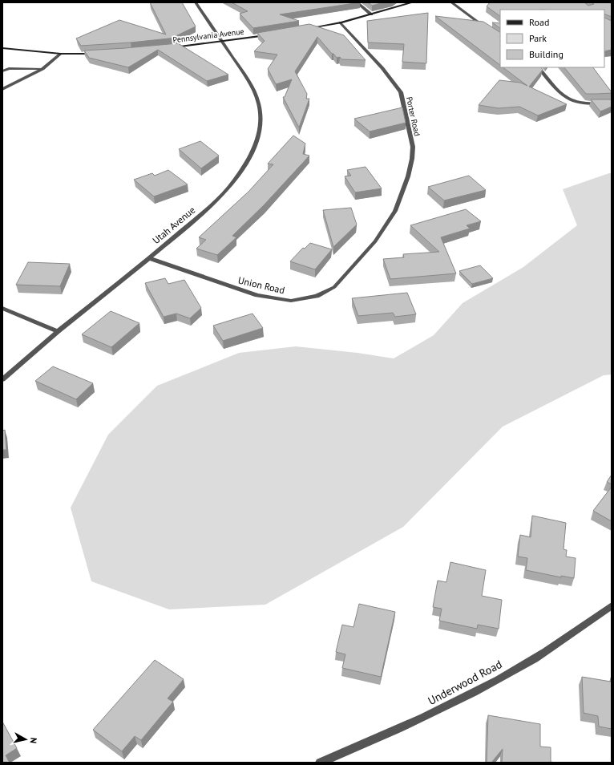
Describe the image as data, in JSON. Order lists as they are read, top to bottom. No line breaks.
{"streets":{"street":["Pennsylvania Avenue","Porter Road","Utah Avenue","Union Road","Underwood Road"]},"crossings":[["Pennsylvania Avenue","Utah Avenue"],["Porter Road","Union Road"],["Utah Avenue","Union Road"]],"legend":["Road","Park","Building"],"north":"right"}
